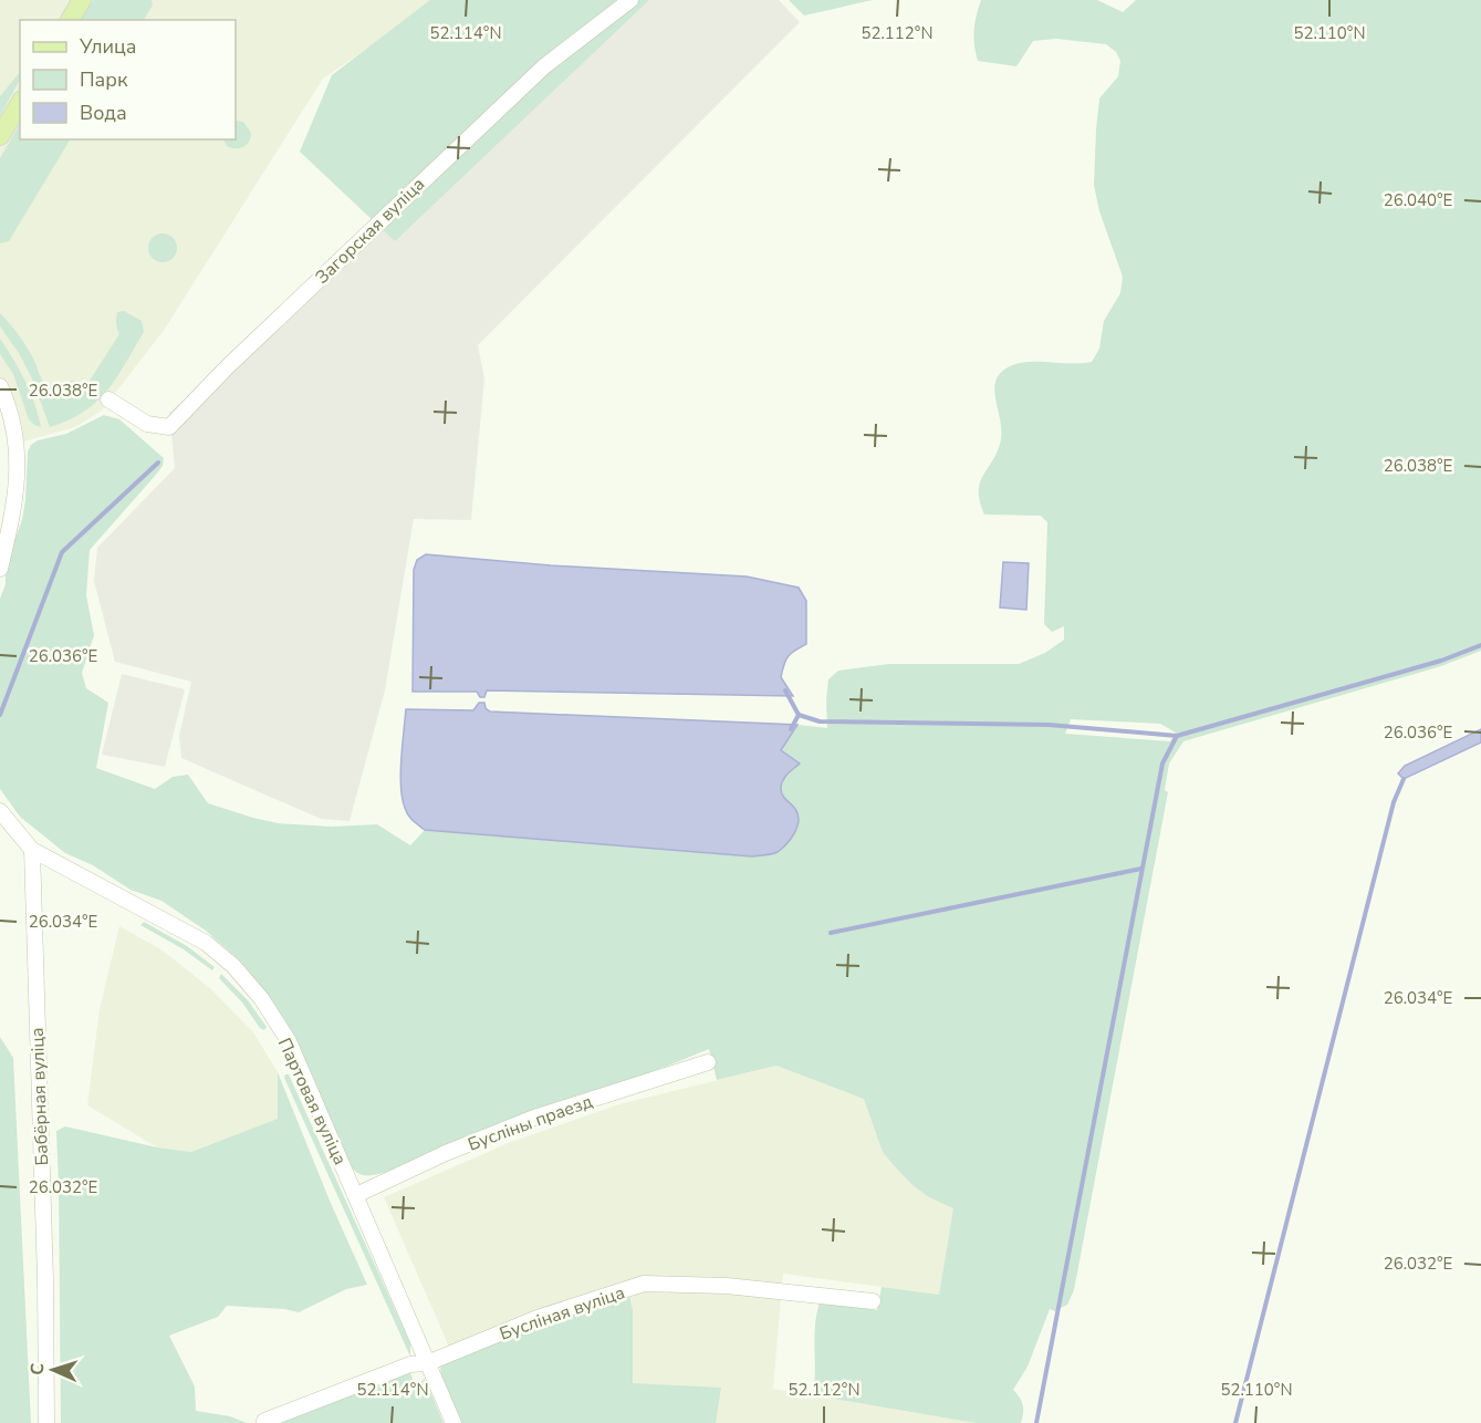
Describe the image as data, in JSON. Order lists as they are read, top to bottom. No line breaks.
{"streets":{"street":["Загорская вуліца","Бабёрная вуліца","Партовая вуліца","Бусліны праезд","Бусліная вуліца"]},"crossings":[["Бабёрная вуліца","Партовая вуліца"],["Партовая вуліца","Бусліны праезд"],["Партовая вуліца","Бусліная вуліца"]],"legend":["Улица","Парк","Вода"],"north":"left","coordinates":["52.114°N","52.112°N","52.110°N","26.040°E","26.038°E","26.036°E","26.034°E","26.032°E"]}
